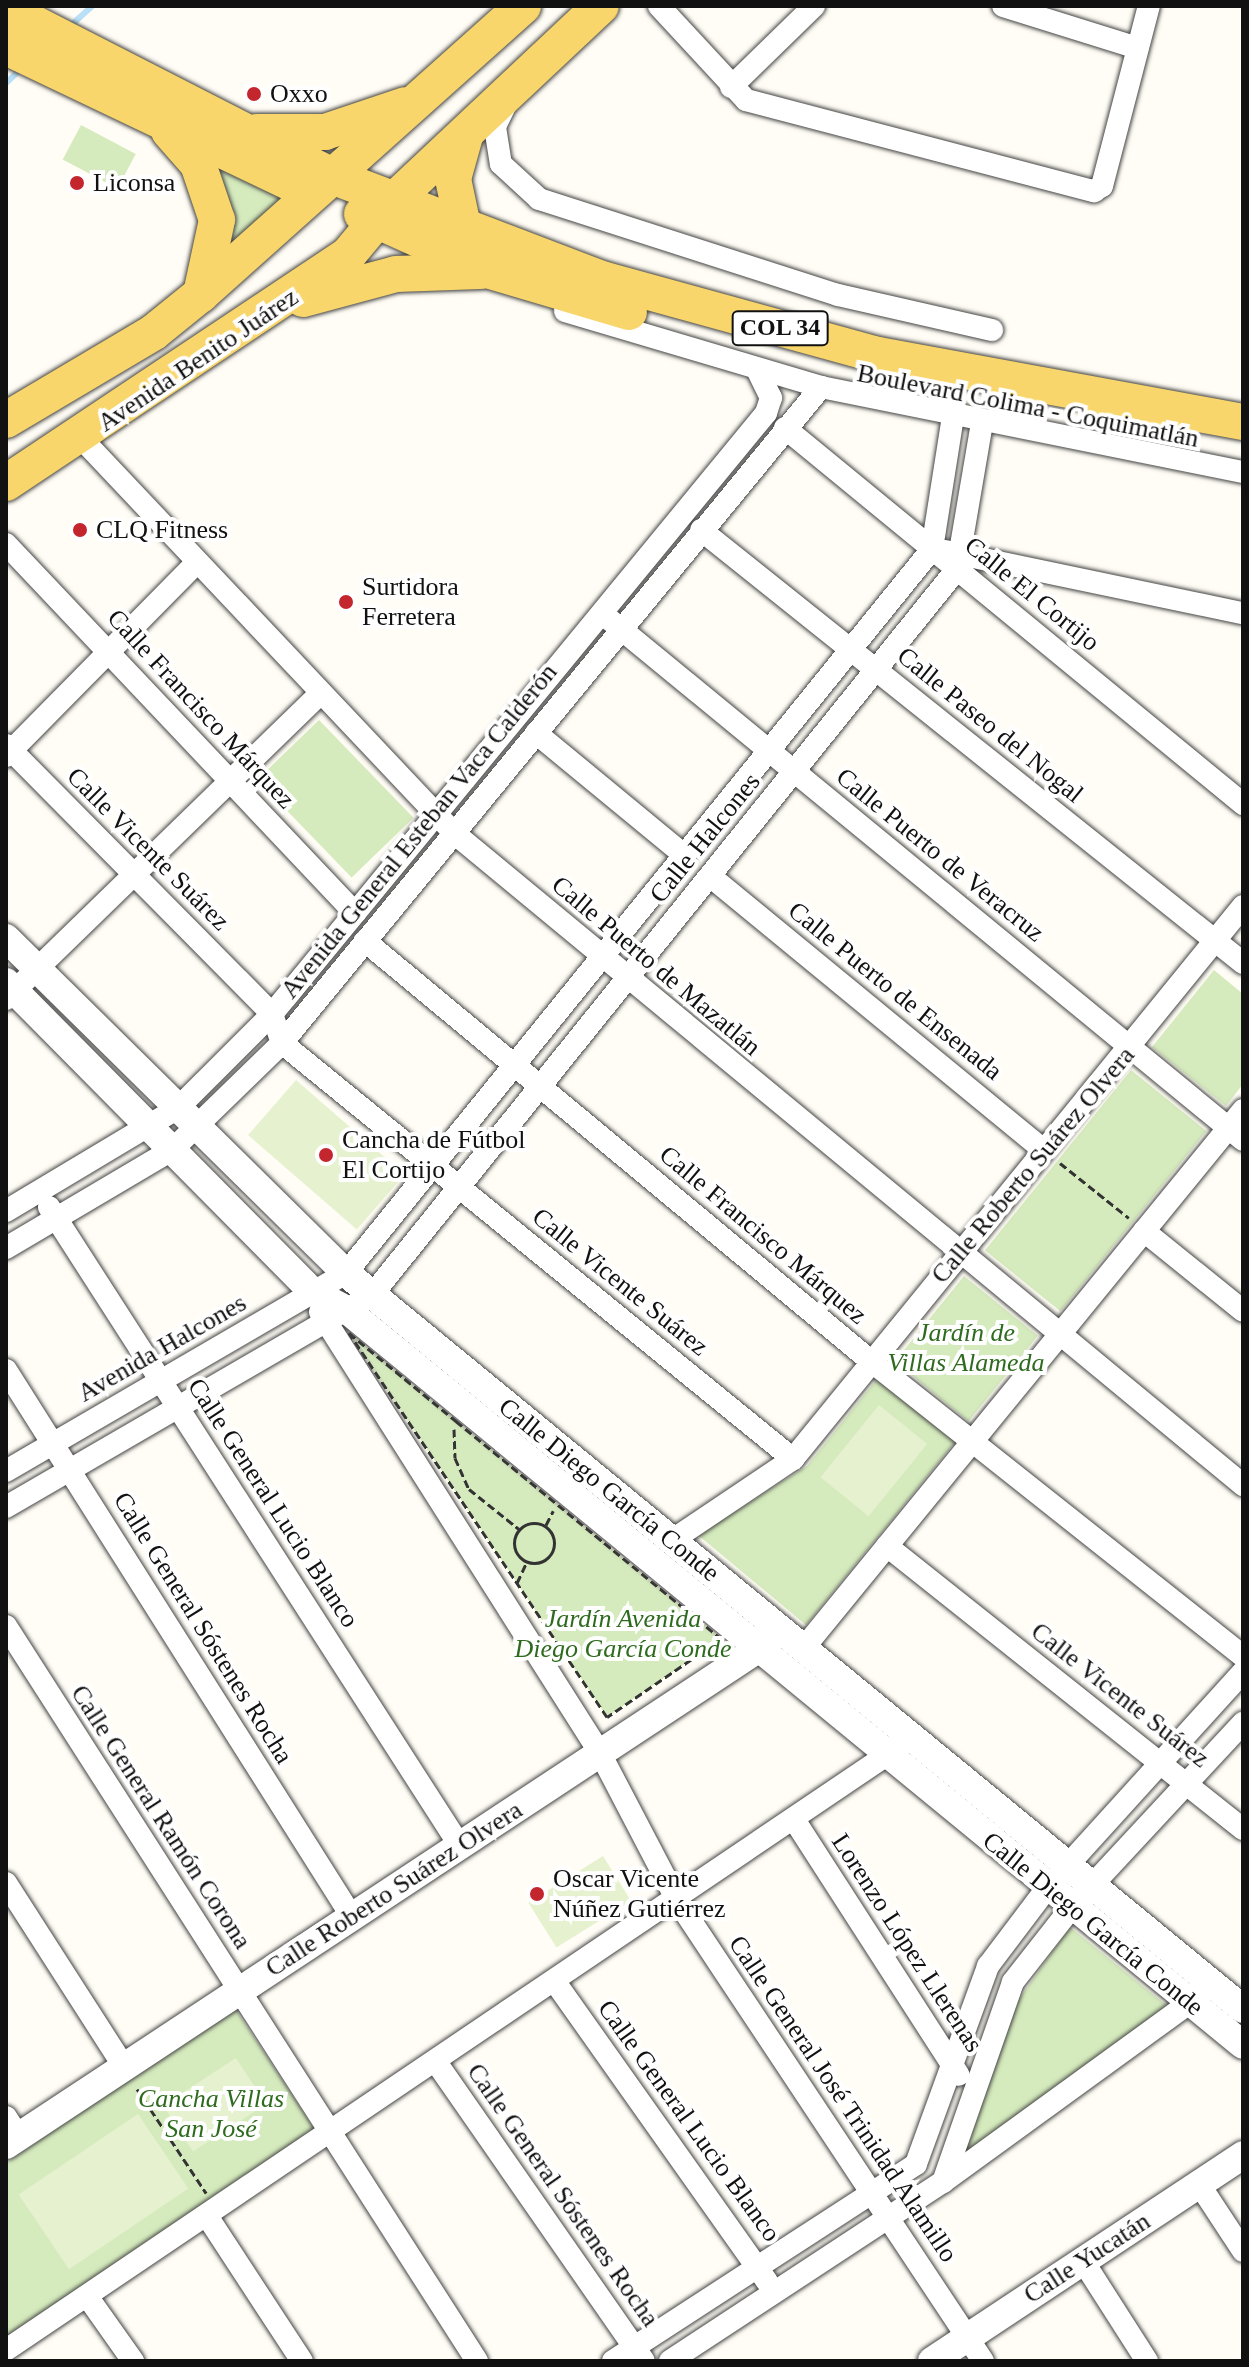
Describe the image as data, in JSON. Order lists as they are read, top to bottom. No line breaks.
{"streets":{"main road":["COL 34","Avenida Benito Juárez","Boulevard Colima - Coquimatlán"],"street":["Calle El Cortijo","Calle Francisco Márquez","Calle Paseo del Nogal","Avenida General Esteban Vaca Calderón","Calle Halcones","Calle Vicente Suárez","Calle Puerto de Veracruz","Calle Puerto de Mazatlán","Calle Puerto de Ensenada","Calle Roberto Suárez Olvera","Avenida Halcones","Calle Diego García Conde","Calle General Lucio Blanco","Calle General Sóstenes Rocha","Calle General Ramón Corona","Lorenzo López Llerenas","Calle General José Trinidad Alamillo","Calle Yucatán"]},"crossings":[["Avenida Benito Juárez","Boulevard Colima - Coquimatlán"],["Avenida Benito Juárez","Calle Puerto de Mazatlán"],["Calle El Cortijo","Avenida General Esteban Vaca Calderón"],["Calle El Cortijo","Calle Halcones"],["Calle Francisco Márquez","Avenida General Esteban Vaca Calderón"],["Calle Francisco Márquez","Calle Halcones"],["Calle Francisco Márquez","Calle Roberto Suárez Olvera"],["Calle Paseo del Nogal","Avenida General Esteban Vaca Calderón"],["Calle Paseo del Nogal","Calle Halcones"],["Calle Paseo del Nogal","Calle Roberto Suárez Olvera"],["Avenida General Esteban Vaca Calderón","Calle Vicente Suárez"],["Avenida General Esteban Vaca Calderón","Calle Puerto de Veracruz"],["Avenida General Esteban Vaca Calderón","Calle Puerto de Mazatlán"],["Avenida General Esteban Vaca Calderón","Calle Diego García Conde"],["Avenida General Esteban Vaca Calderón","Calle General Lucio Blanco"],["Calle Halcones","Calle Vicente Suárez"],["Calle Halcones","Calle Puerto de Veracruz"],["Calle Halcones","Calle Puerto de Mazatlán"],["Calle Halcones","Calle Puerto de Ensenada"],["Calle Halcones","Avenida Halcones"],["Calle Halcones","Calle Diego García Conde"],["Calle Vicente Suárez","Calle Roberto Suárez Olvera"],["Calle Puerto de Veracruz","Calle Roberto Suárez Olvera"],["Calle Puerto de Mazatlán","Calle Roberto Suárez Olvera"],["Calle Puerto de Ensenada","Calle Roberto Suárez Olvera"],["Calle Roberto Suárez Olvera","Calle Diego García Conde"],["Calle Roberto Suárez Olvera","Calle General Lucio Blanco"],["Calle Roberto Suárez Olvera","Calle General Sóstenes Rocha"],["Calle Roberto Suárez Olvera","Calle General Ramón Corona"],["Calle Roberto Suárez Olvera","Calle General José Trinidad Alamillo"],["Avenida Halcones","Calle Diego García Conde"],["Avenida Halcones","Calle General Lucio Blanco"],["Avenida Halcones","Calle General Sóstenes Rocha"],["Calle Diego García Conde","Calle General José Trinidad Alamillo"],["Calle General José Trinidad Alamillo","Calle Yucatán"]],"parks":["Jardín de Villas Alameda","Jardín Avenida Diego García Conde","Cancha Villas San José"],"places":["Oxxo","Liconsa","CLQ Fitness","Surtidora Ferretera","Cancha de Fútbol El Cortijo","Oscar Vicente Núñez Gutiérrez"]}
